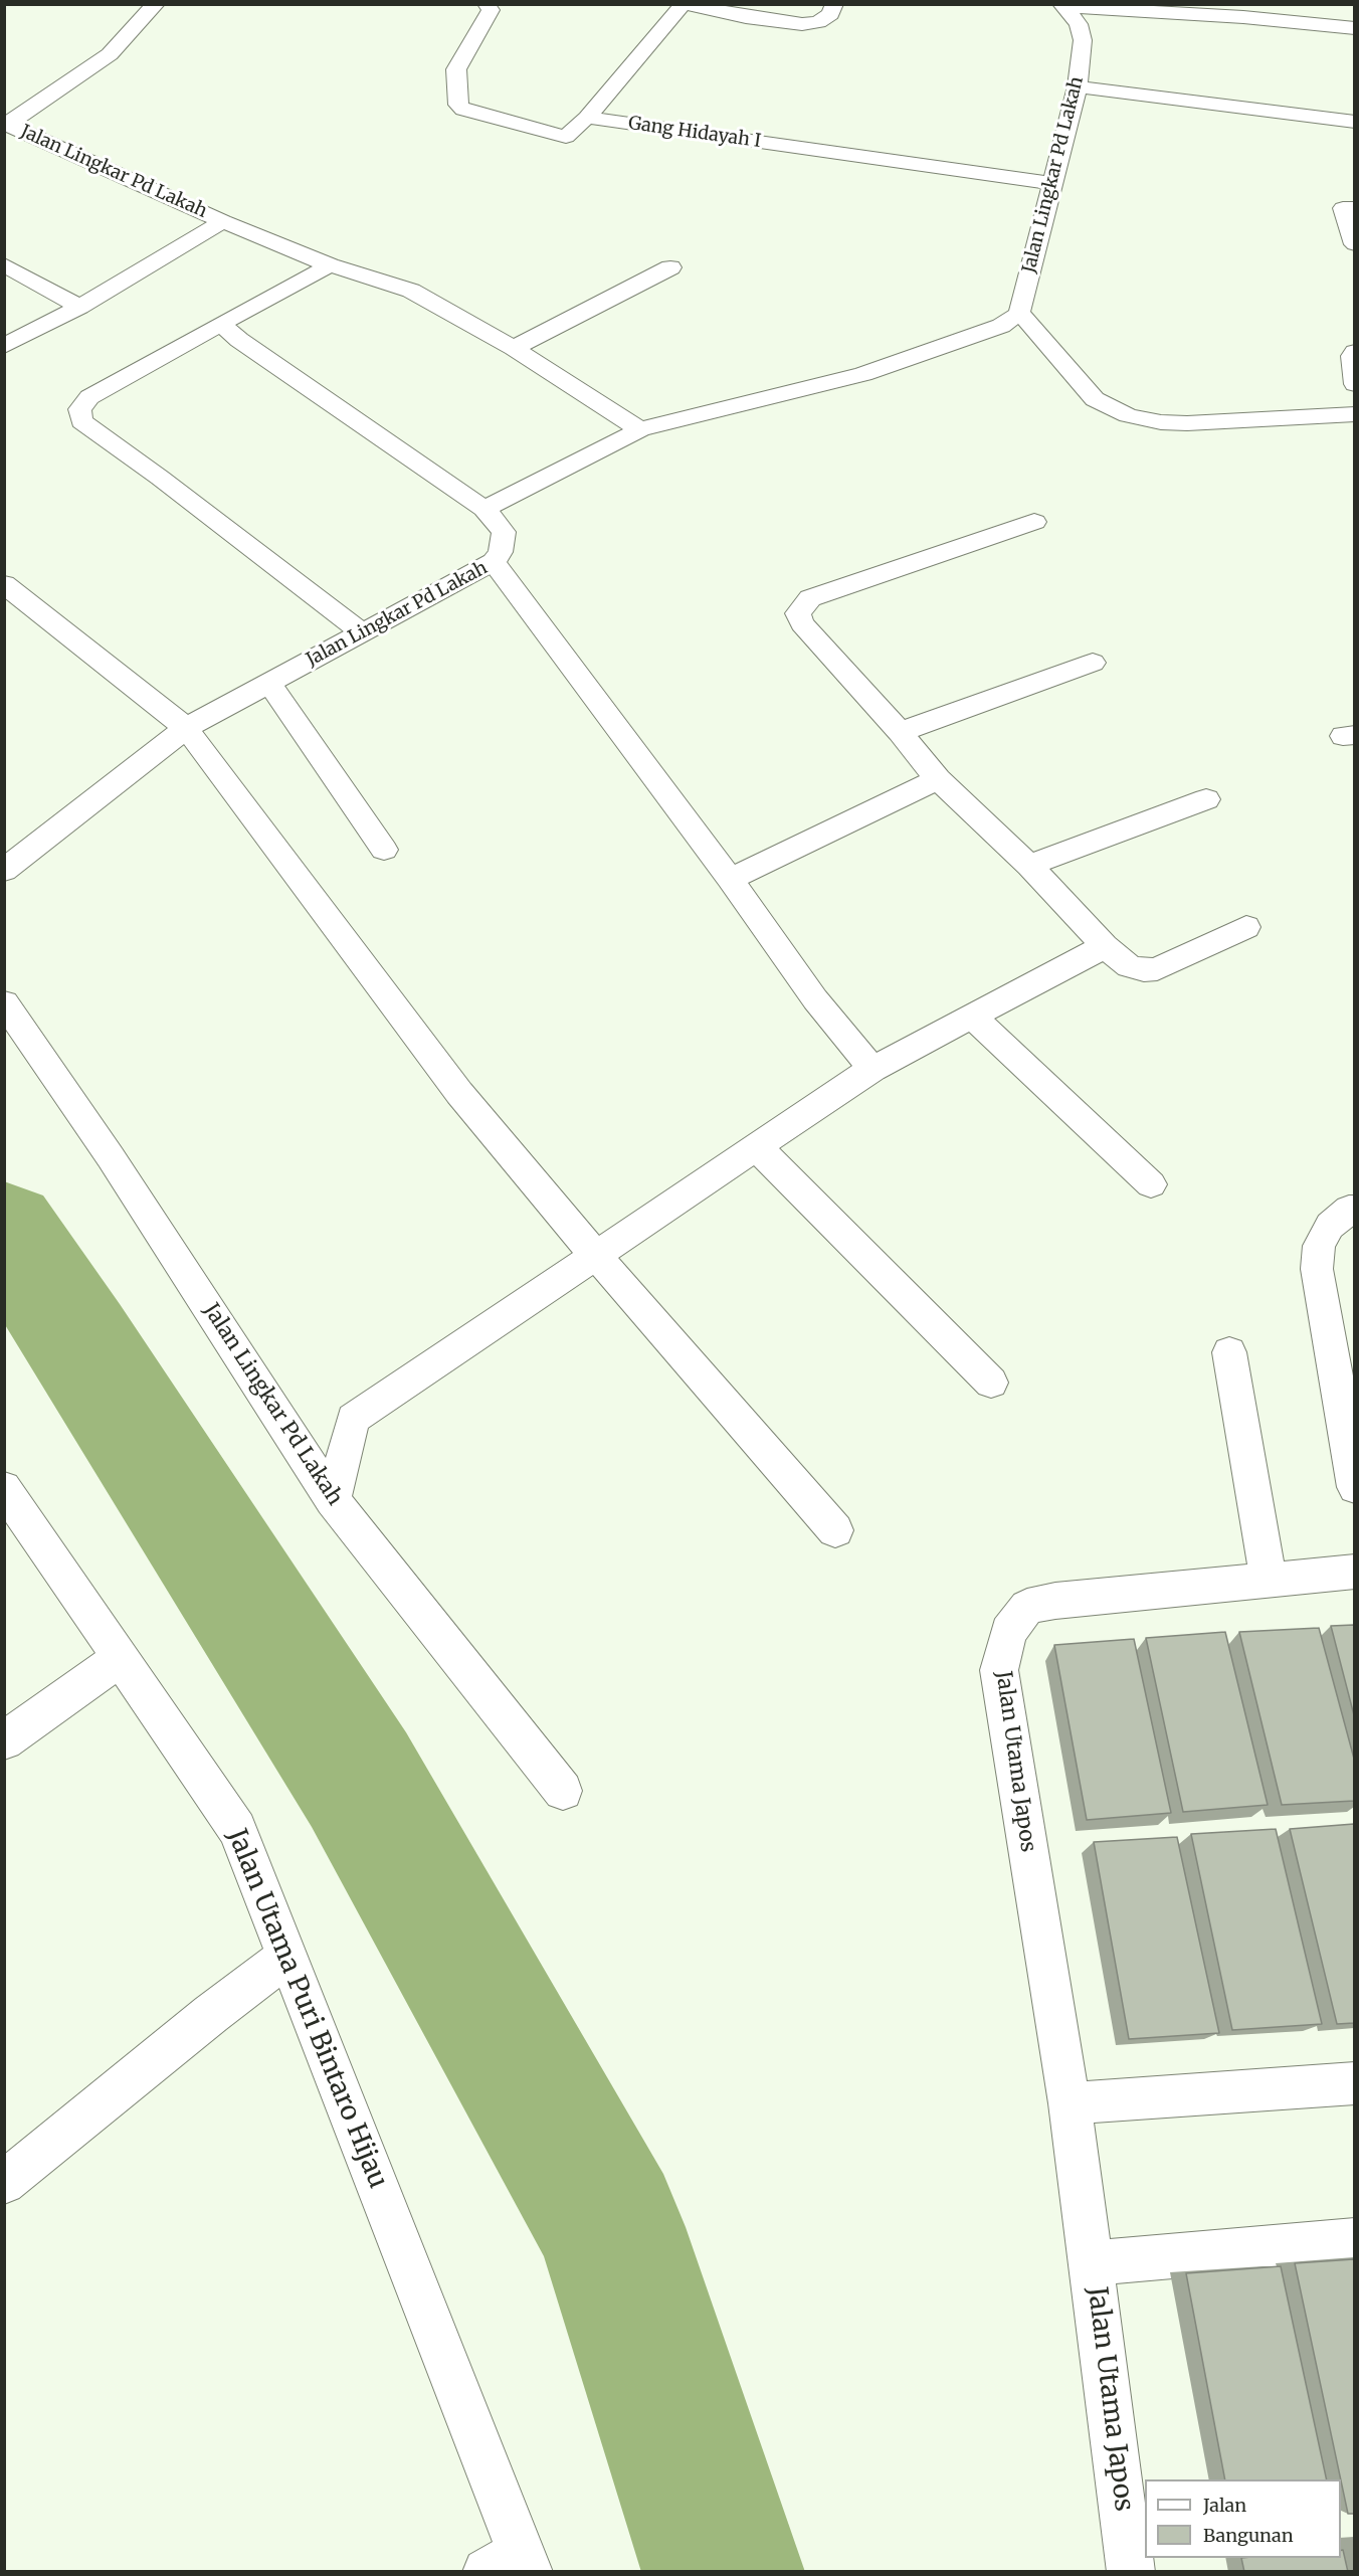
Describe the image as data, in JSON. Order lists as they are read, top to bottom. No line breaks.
{"streets":{"street":["Gang Hidayah I","Jalan Lingkar Pd Lakah","Jalan Utama Japos","Jalan Utama Puri Bintaro Hijau"]},"crossings":[["Gang Hidayah I","Jalan Lingkar Pd Lakah"]],"legend":["Jalan","Bangunan"]}
